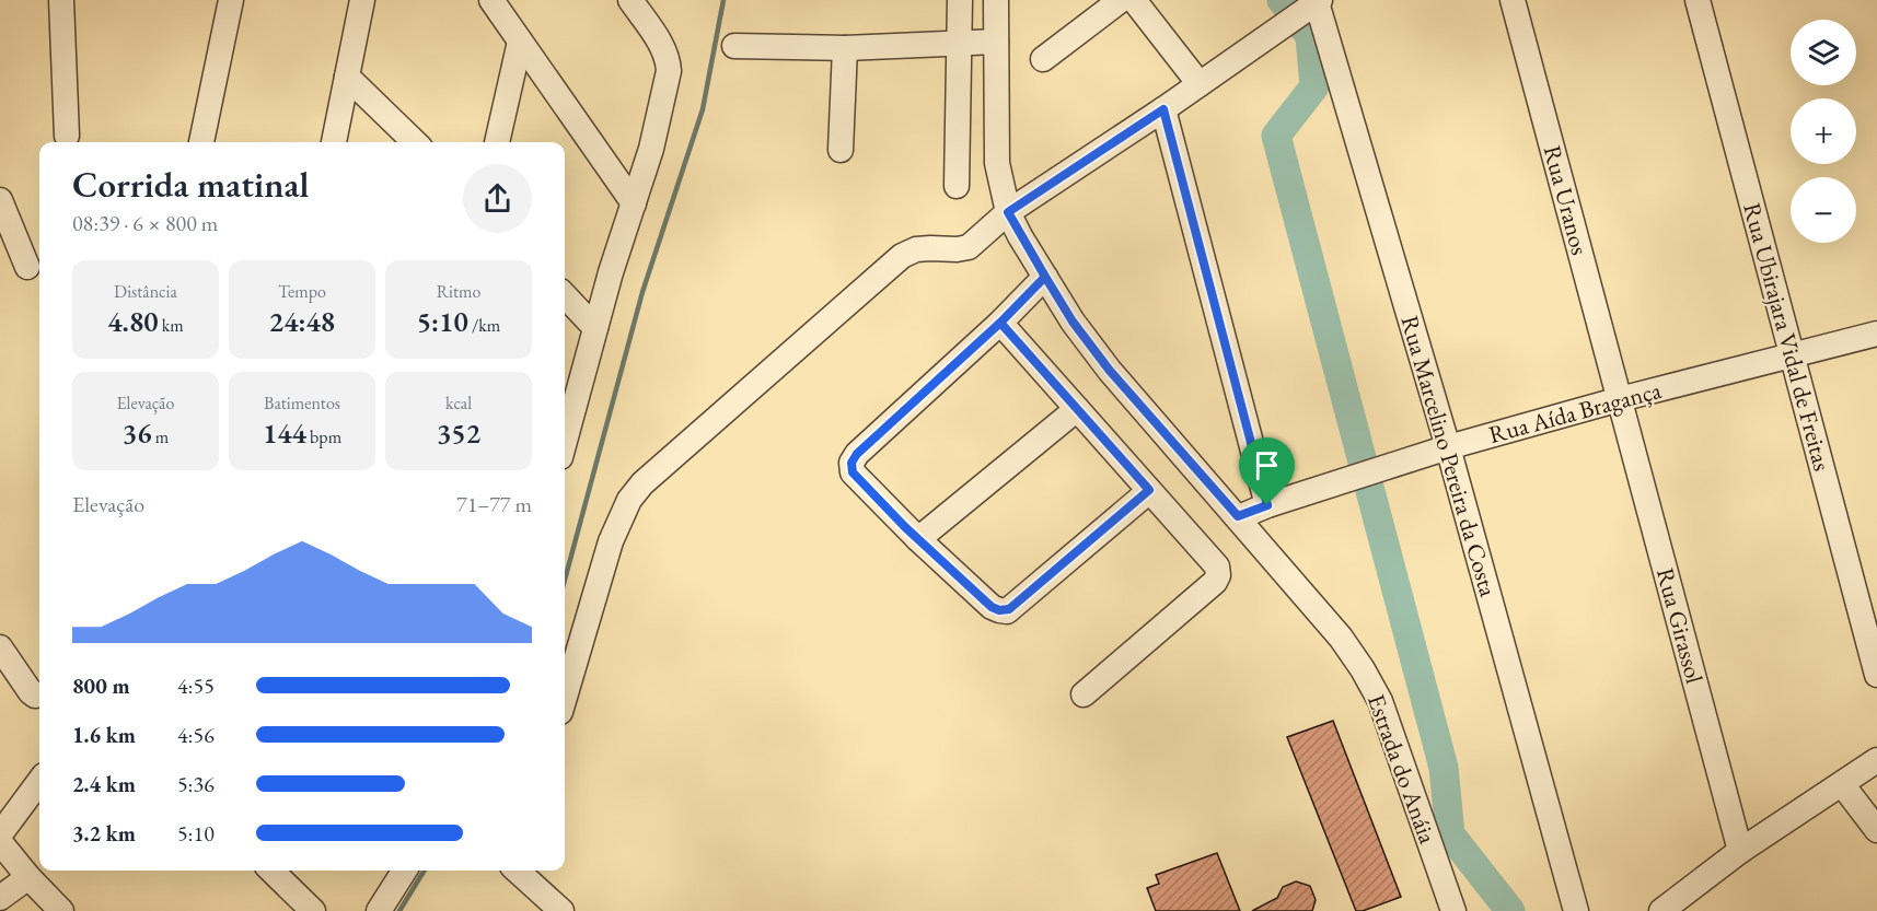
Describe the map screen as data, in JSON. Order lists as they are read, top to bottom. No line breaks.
{"streets":{"street":["Rua Uranos","Rua Ubirajara Vidal de Freitas","Rua Aída Bragança","Rua Marcelino Pereira da Costa","Rua Girassol","Estrada do Anáia"]},"crossings":[["Rua Uranos","Rua Aída Bragança"],["Rua Uranos","Rua Girassol"],["Rua Ubirajara Vidal de Freitas","Rua Aída Bragança"],["Rua Aída Bragança","Rua Marcelino Pereira da Costa"],["Rua Aída Bragança","Rua Girassol"],["Rua Aída Bragança","Estrada do Anáia"]],"page":{"map_buttons":["+","−"],"heading":["Corrida matinal","08:39 · 6 × 800 m"],"stats":[["Distância","4.80 km"],["Tempo","24:48"],["Ritmo","5:10 /km"],["Elevação","36 m"],["Batimentos","144 bpm"],["kcal","352"]],"chart":["Elevação","71–77 m"],"list":[{"name":"800 m","note":"4:55"},{"name":"1.6 km","note":"4:56"},{"name":"2.4 km","note":"5:36"},{"name":"3.2 km","note":"5:10"}]}}
